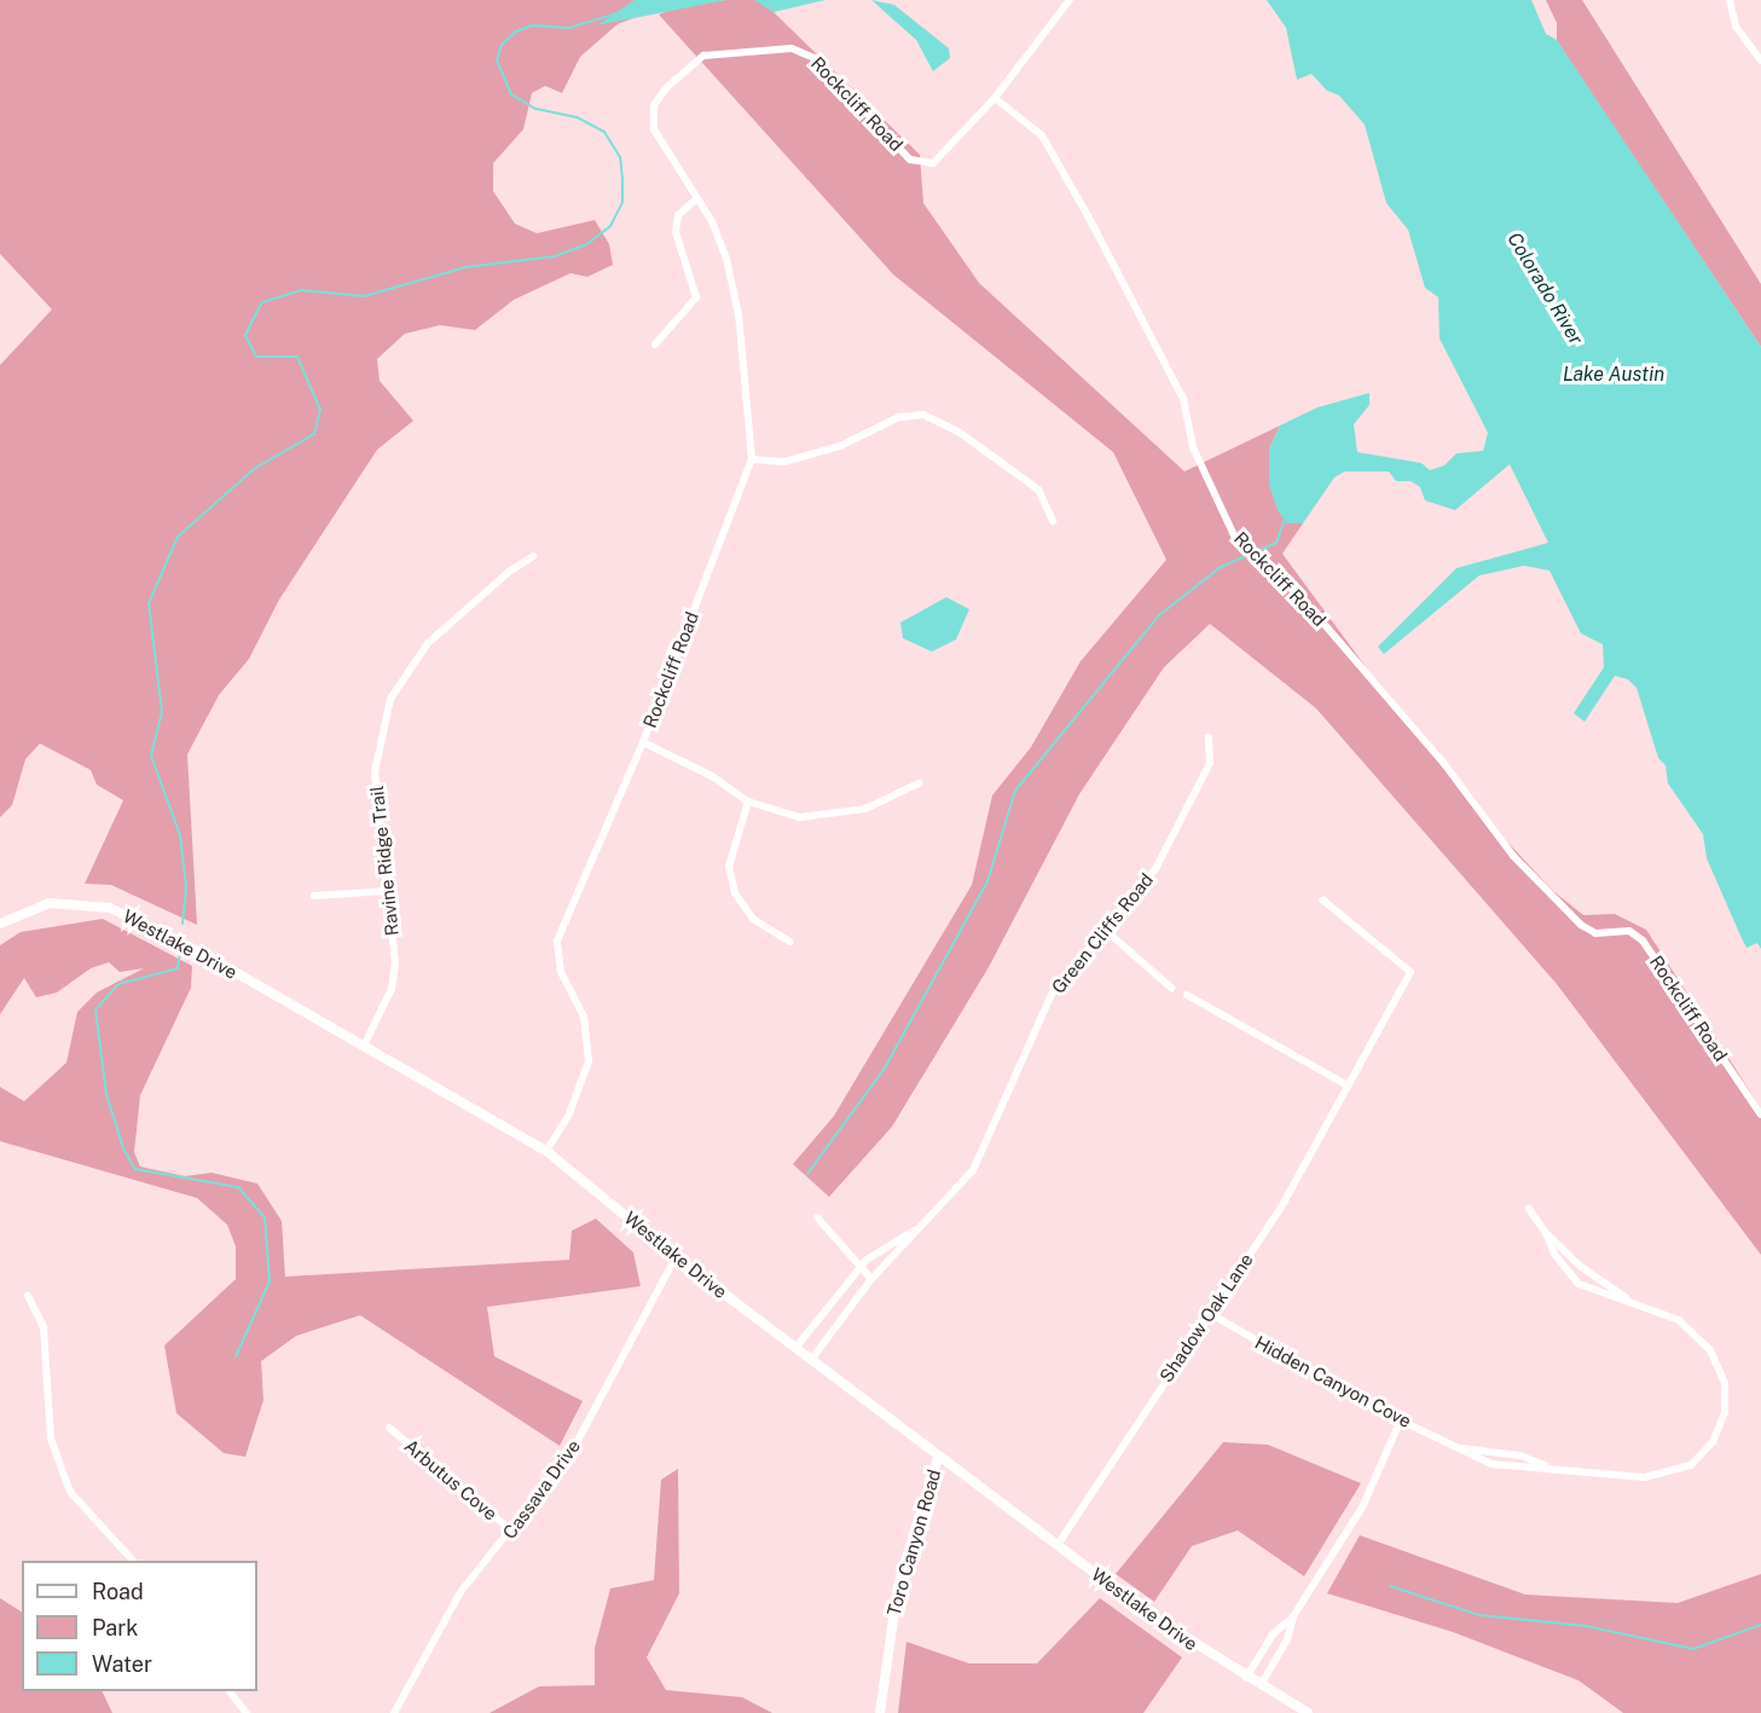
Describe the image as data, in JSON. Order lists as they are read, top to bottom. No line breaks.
{"streets":{"street":["Rockcliff Road","Ravine Ridge Trail","Green Cliffs Road","Westlake Drive","Shadow Oak Lane","Hidden Canyon Cove","Arbutus Cove","Cassava Drive","Toro Canyon Road"]},"crossings":[["Rockcliff Road","Westlake Drive"],["Ravine Ridge Trail","Westlake Drive"],["Green Cliffs Road","Westlake Drive"],["Westlake Drive","Shadow Oak Lane"],["Westlake Drive","Cassava Drive"],["Westlake Drive","Toro Canyon Road"],["Shadow Oak Lane","Hidden Canyon Cove"],["Arbutus Cove","Cassava Drive"]],"water":["Colorado River","Lake Austin"],"legend":["Road","Park","Water"]}
